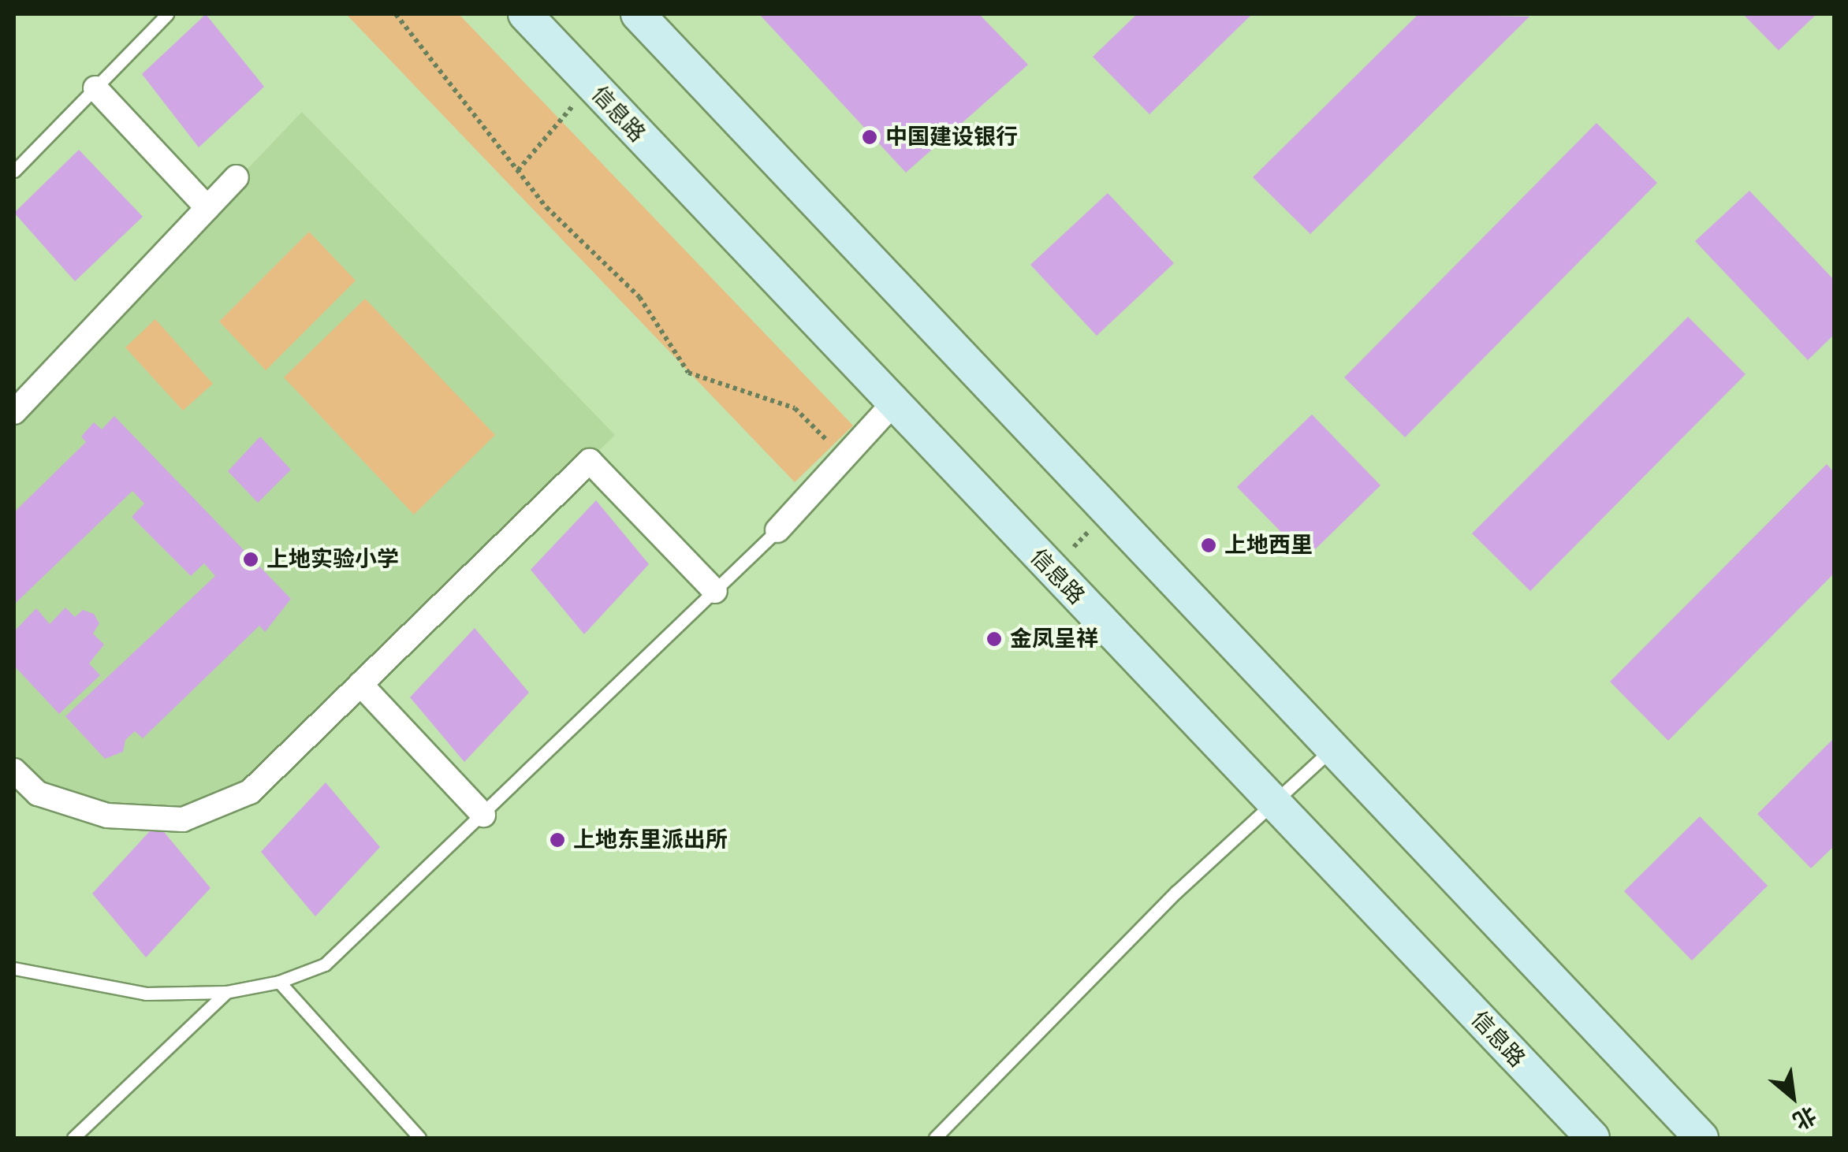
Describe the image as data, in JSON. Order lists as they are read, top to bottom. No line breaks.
{"streets":{"main road":["信息路"]},"places":["中国建设银行","上地西里","上地实验小学","金凤呈祥","上地东里派出所"],"north":"bottom right"}
